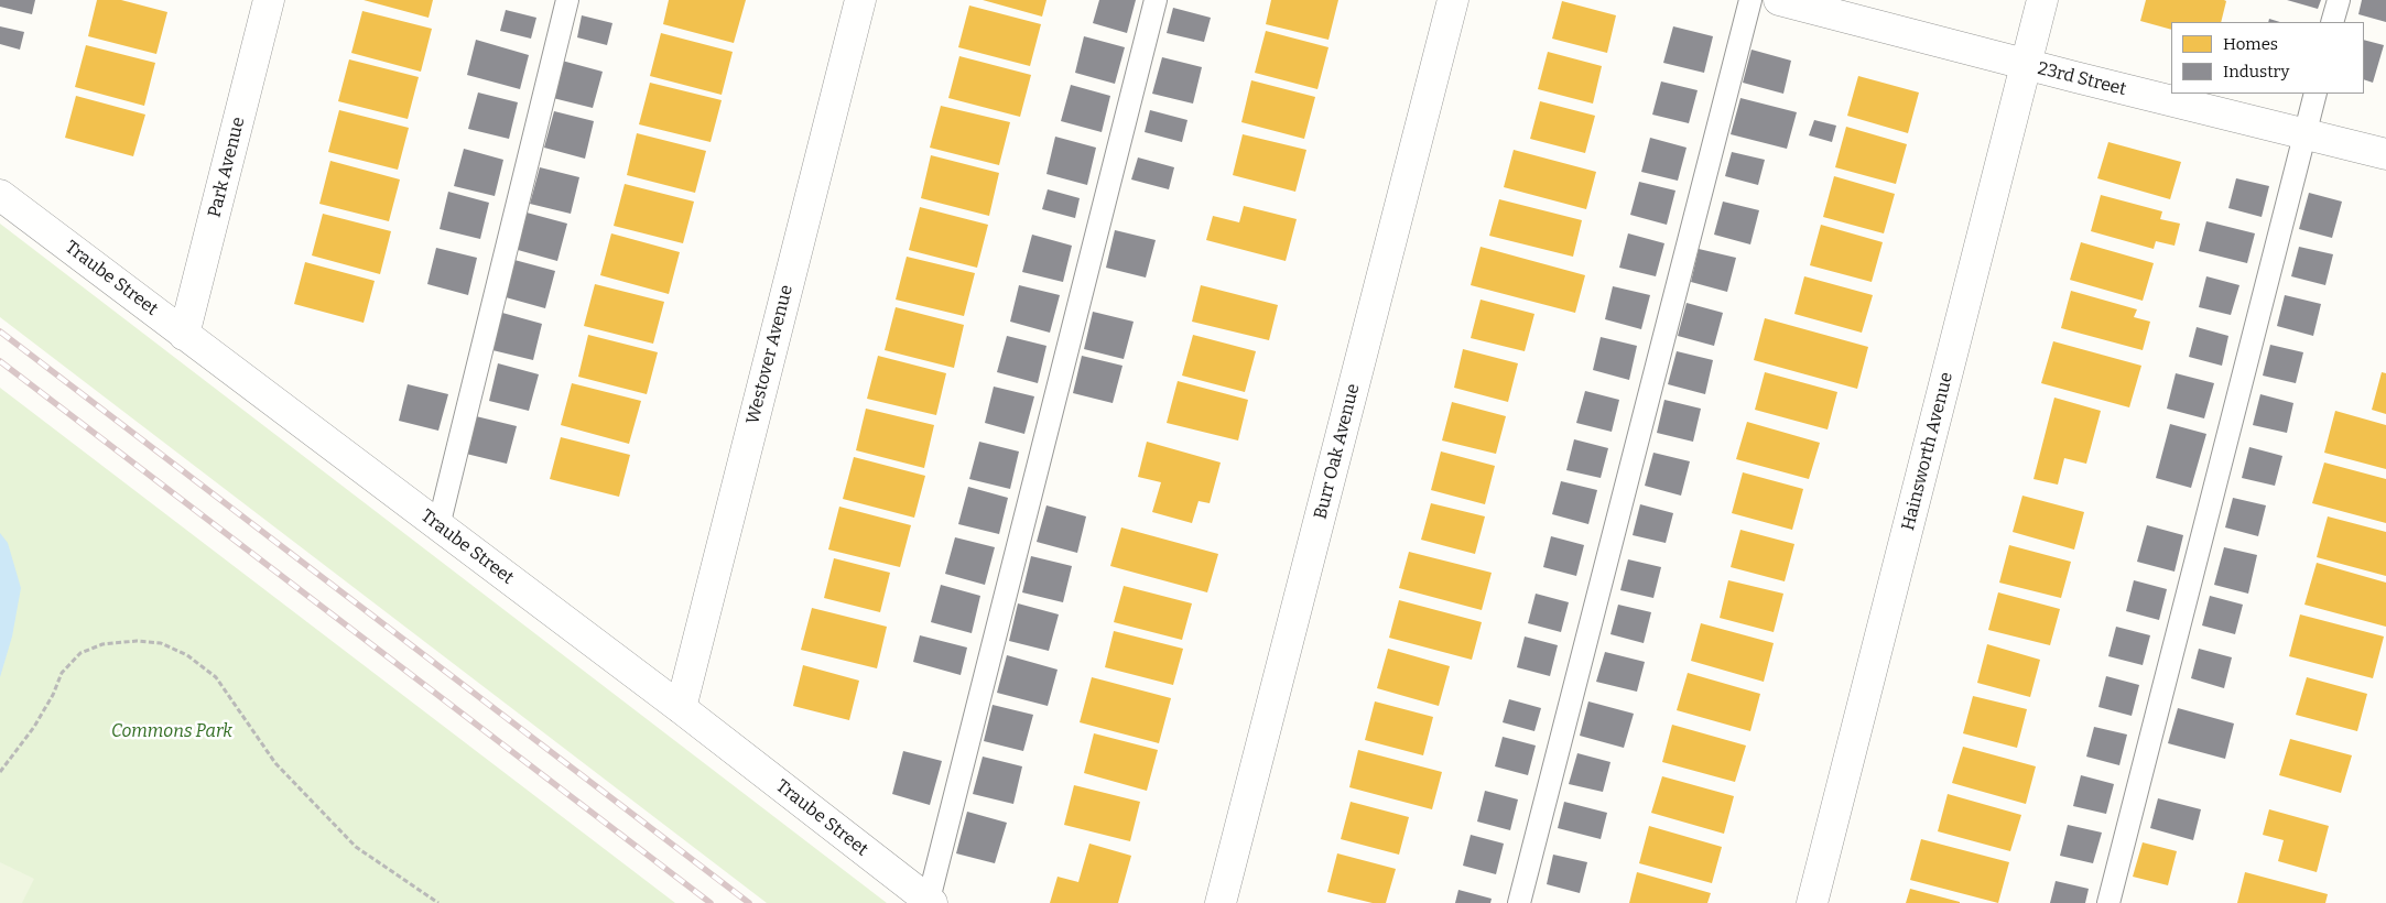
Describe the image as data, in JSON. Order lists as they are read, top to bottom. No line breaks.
{"streets":{"street":["23rd Street","Park Avenue","Traube Street","Westover Avenue","Burr Oak Avenue","Hainsworth Avenue"]},"crossings":[["23rd Street","Hainsworth Avenue"],["Park Avenue","Traube Street"],["Traube Street","Westover Avenue"]],"parks":["Commons Park"],"legend":["Homes","Industry"]}
